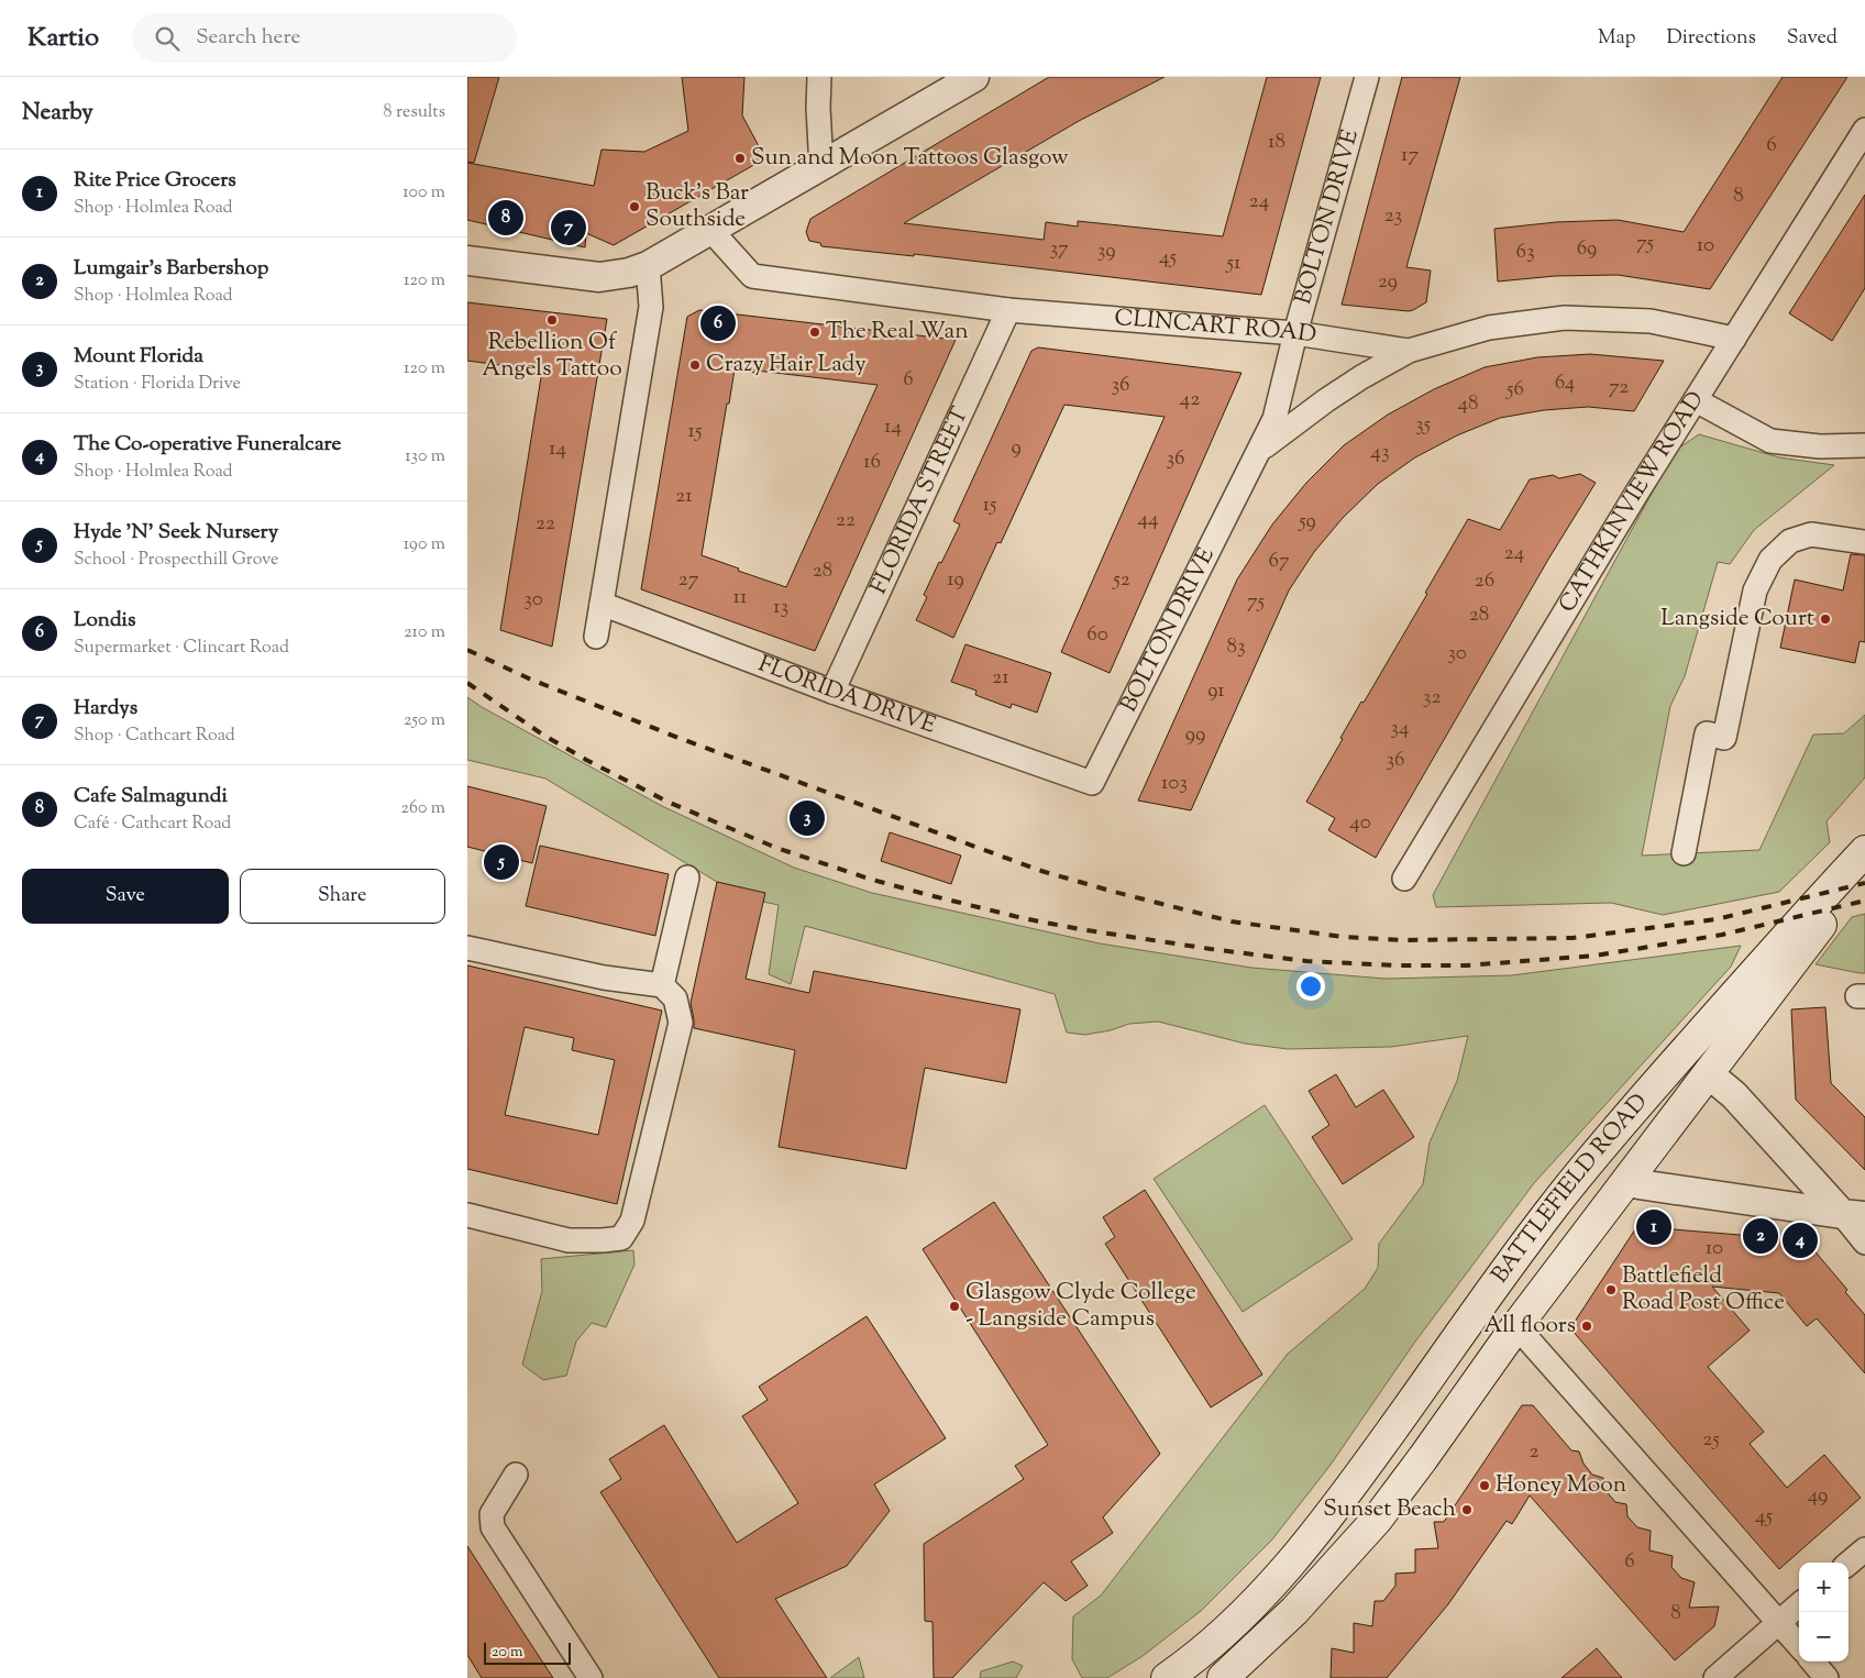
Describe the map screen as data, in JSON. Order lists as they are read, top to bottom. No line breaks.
{"streets":{"main road":["BATTLEFIELD ROAD"],"street":["BOLTON DRIVE","CLINCART ROAD","FLORIDA STREET","CATHKINVIEW ROAD","FLORIDA DRIVE"]},"crossings":[["BOLTON DRIVE","CLINCART ROAD"],["BOLTON DRIVE","FLORIDA DRIVE"],["CLINCART ROAD","FLORIDA STREET"],["CLINCART ROAD","CATHKINVIEW ROAD"],["FLORIDA STREET","FLORIDA DRIVE"]],"places":["Sun and Moon Tattoos Glasgow","Buck's Bar Southside","Rebellion Of Angels Tattoo","The Real Wan","Crazy Hair Lady","Langside Court","Battlefield Road Post Office","Glasgow Clyde College - Langside Campus","All floors","Honey Moon","Sunset Beach"],"house_numbers":["18","6","17","8","24","23","75","10","37","69","39","63","45","51","29","6","64","36","72","56","42","48","35","14","15","9","14","43","36","16","21","15","44","22","59","22","24","67","28","27","19","52","26","11","30","75","13","28","60","83","30","21","91","32","34","99","36","103","40","10","25","2","49","45","6","8"],"scale_bar":"20 m","page":{"header":"Kartio","search":"Search here","nav":["Map","Directions","Saved"],"heading":["Nearby","8 results"],"list":[{"mark":"1","name":"Rite Price Grocers","note":"Shop · Holmlea Road","value":"100 m"},{"mark":"2","name":"Lumgair's Barbershop","note":"Shop · Holmlea Road","value":"120 m"},{"mark":"3","name":"Mount Florida","note":"Station · Florida Drive","value":"120 m"},{"mark":"4","name":"The Co-operative Funeralcare","note":"Shop · Holmlea Road","value":"130 m"},{"mark":"5","name":"Hyde 'N' Seek Nursery","note":"School · Prospecthill Grove","value":"190 m"},{"mark":"6","name":"Londis","note":"Supermarket · Clincart Road","value":"210 m"},{"mark":"7","name":"Hardys","note":"Shop · Cathcart Road","value":"250 m"},{"mark":"8","name":"Cafe Salmagundi","note":"Café · Cathcart Road","value":"260 m"}],"pins":["8","7","6","3","5","1","2","4"],"buttons":["Save","Share"],"map_buttons":["+","−"],"scale":"20 m"}}
